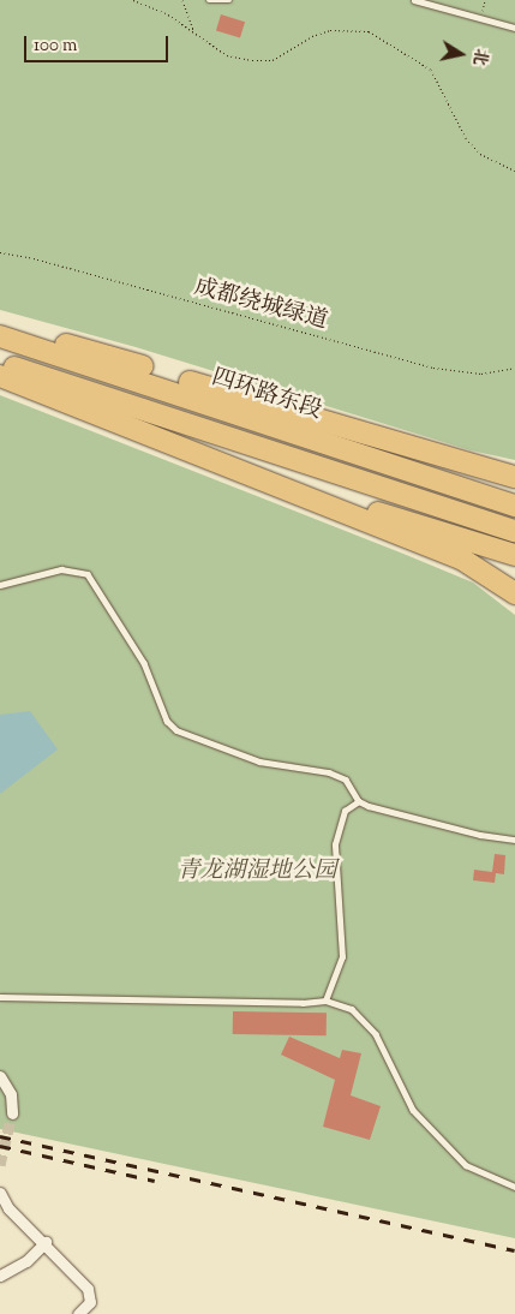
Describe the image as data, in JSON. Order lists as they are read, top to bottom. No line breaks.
{"streets":{"highway":["四环路东段"],"path":["成都绕城绿道"]},"parks":["青龙湖湿地公园"],"scale_bar":"100 m","north":"right"}
